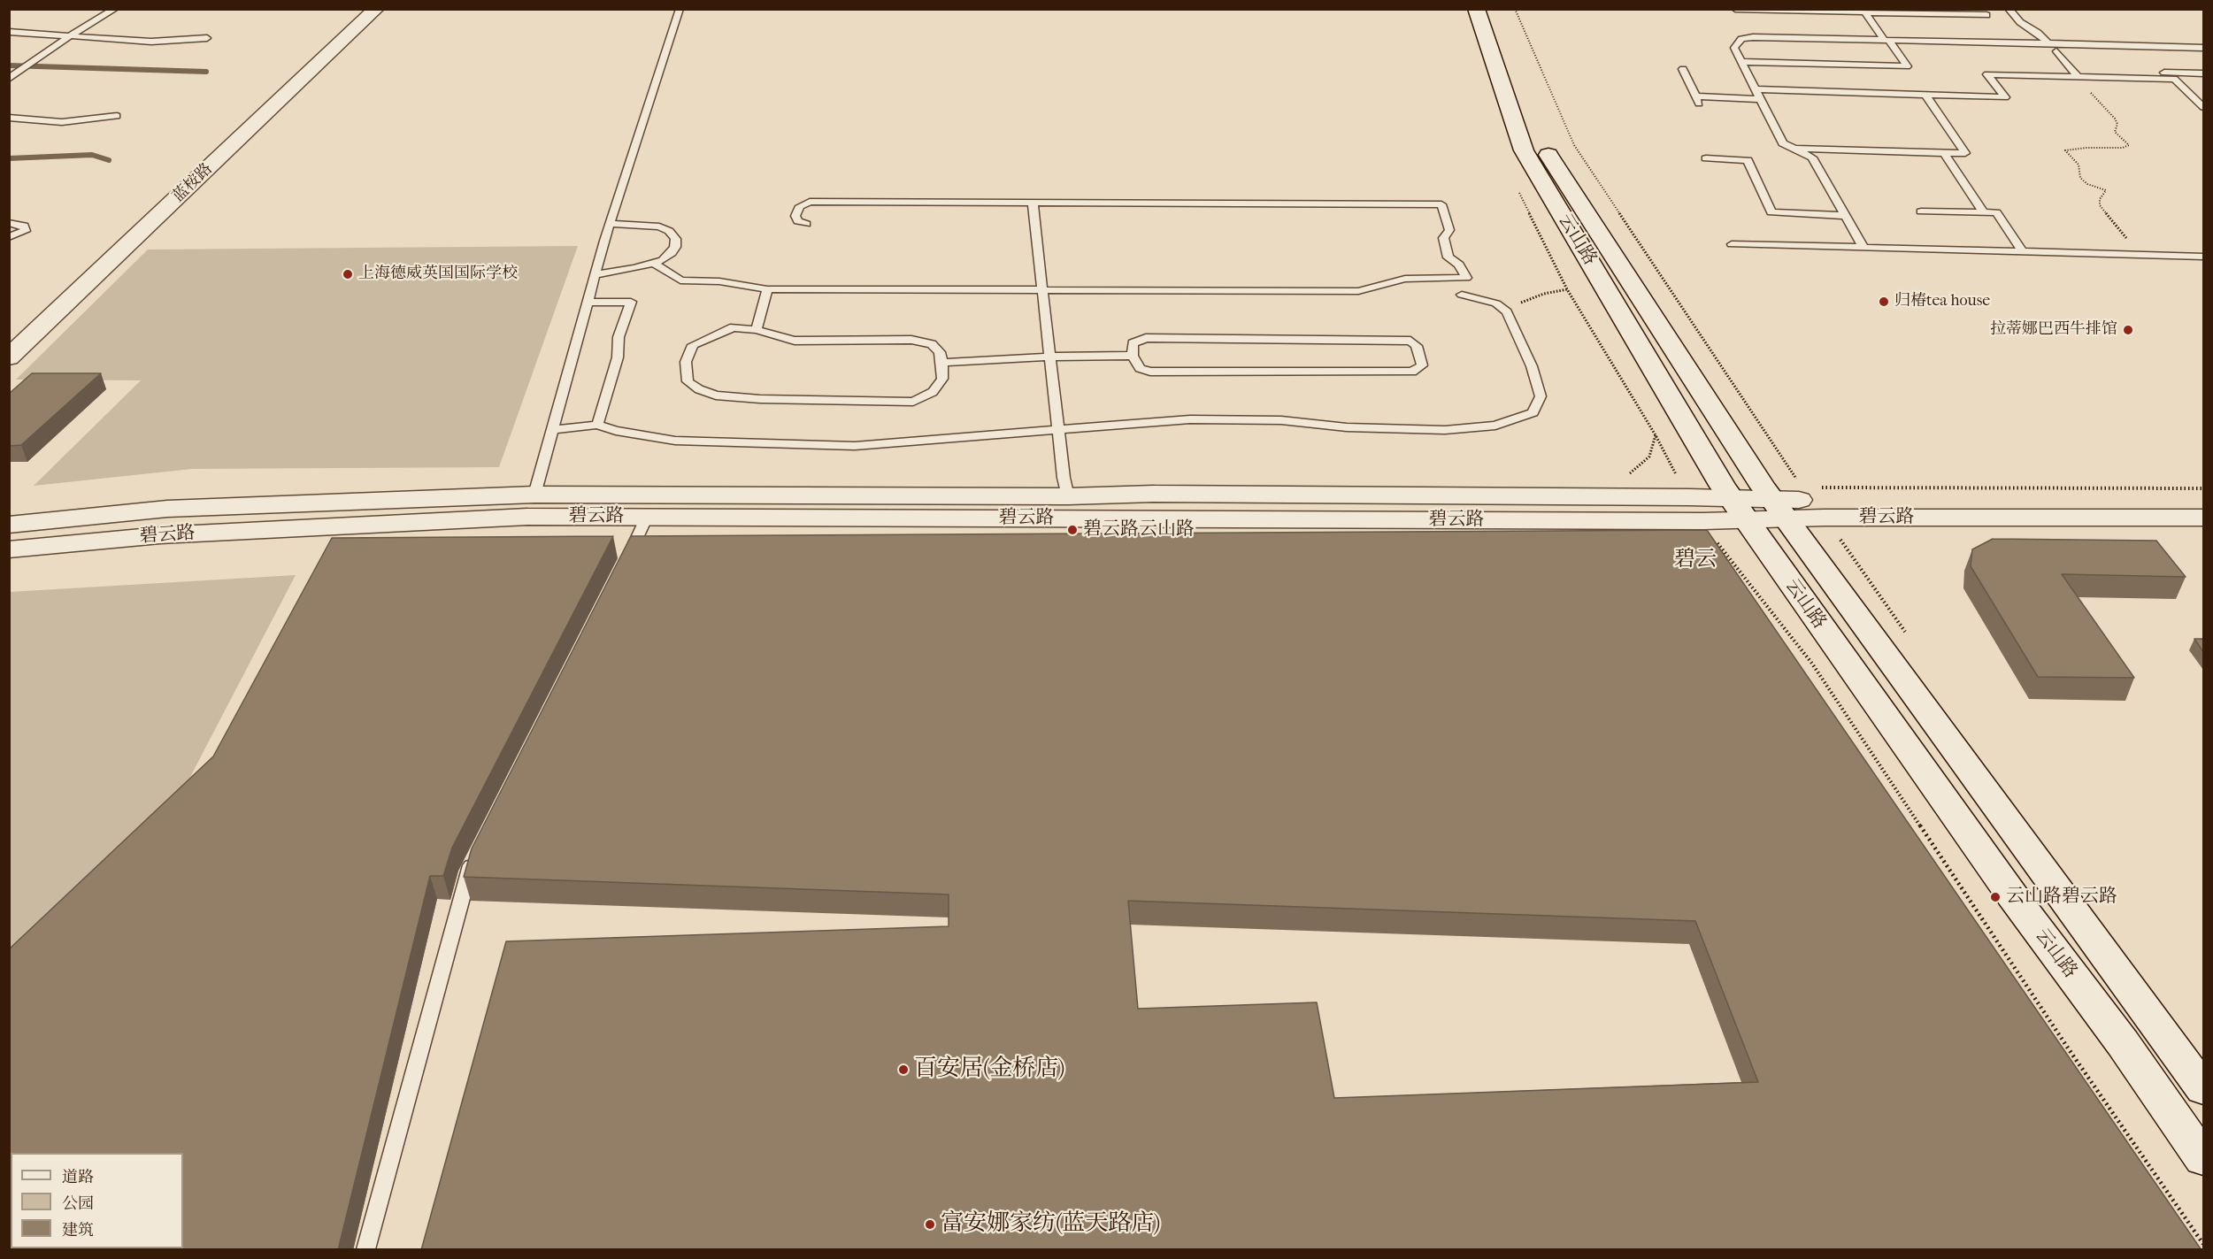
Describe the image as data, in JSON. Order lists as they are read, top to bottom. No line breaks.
{"streets":{"street":["蓝桉路","云山路","碧云路"]},"crossings":[["云山路","碧云路"]],"districts":["碧云"],"places":["上海德威英国国际学校","归椿tea house","拉蒂娜巴西牛排馆","碧云路云山路","云山路碧云路","百安居(金桥店)","富安娜家纺(蓝天路店)"],"legend":["道路","公园","建筑"]}
